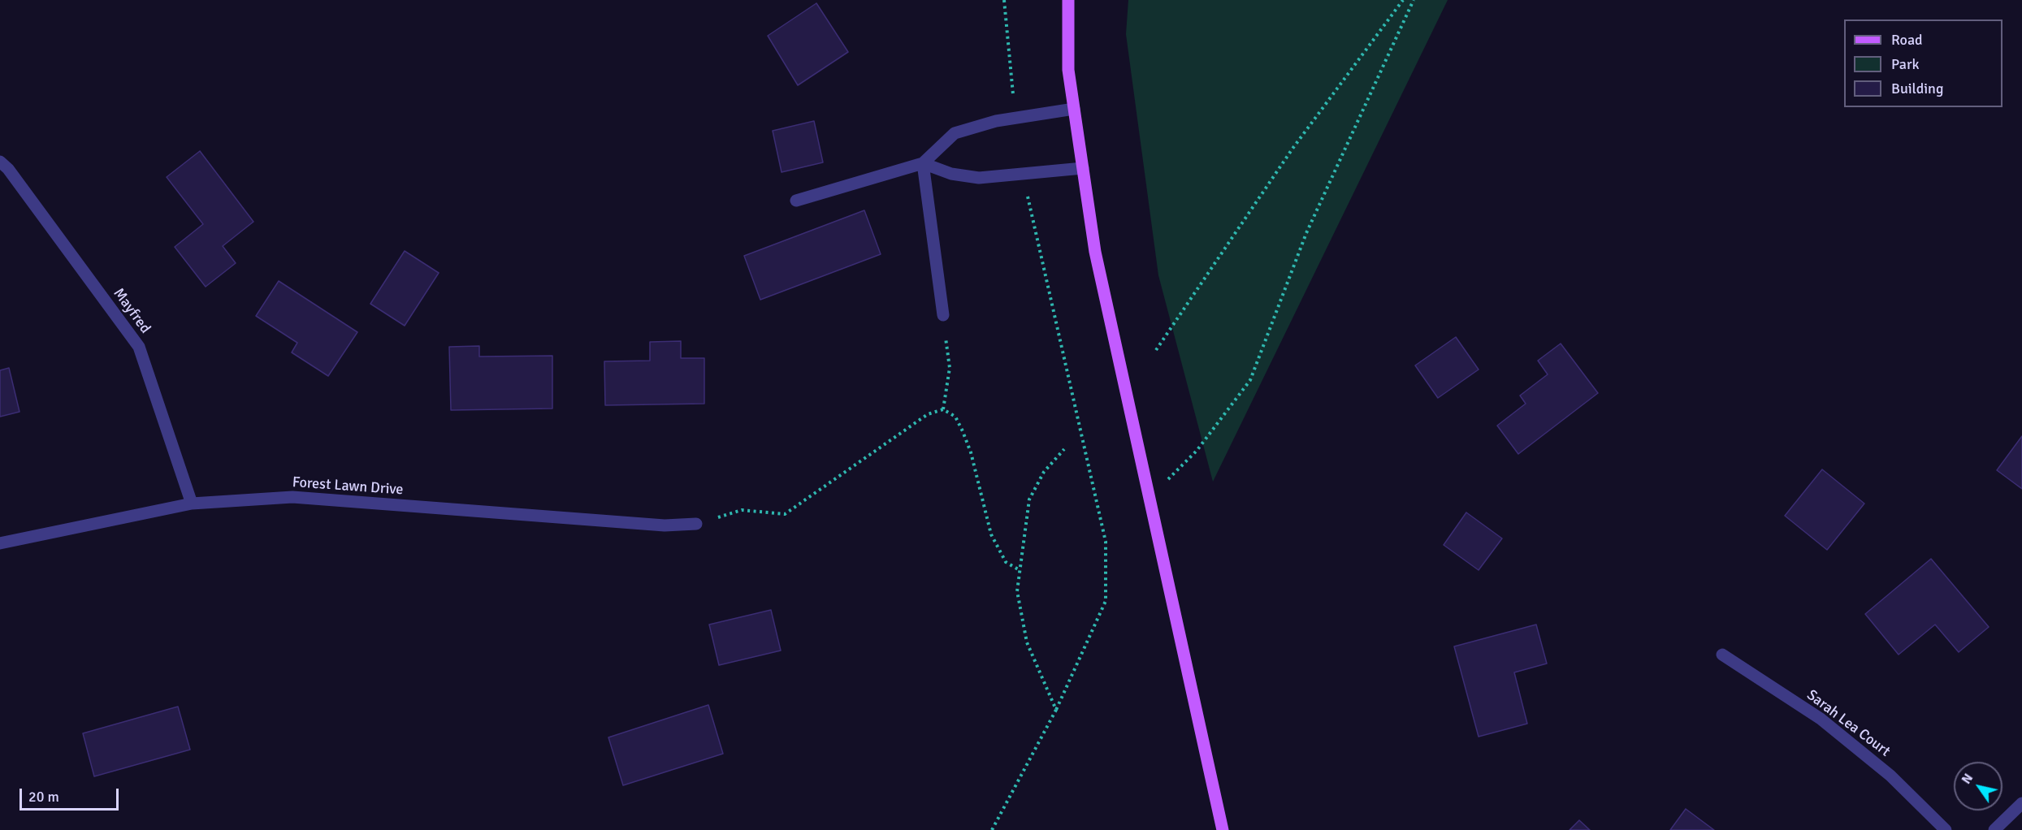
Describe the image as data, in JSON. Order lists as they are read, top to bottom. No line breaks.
{"streets":{"street":["Mayfred","Forest Lawn Drive","Sarah Lea Court"]},"crossings":[["Mayfred","Forest Lawn Drive"]],"legend":["Road","Park","Building"],"scale_bar":"20 m","north":"top left"}
